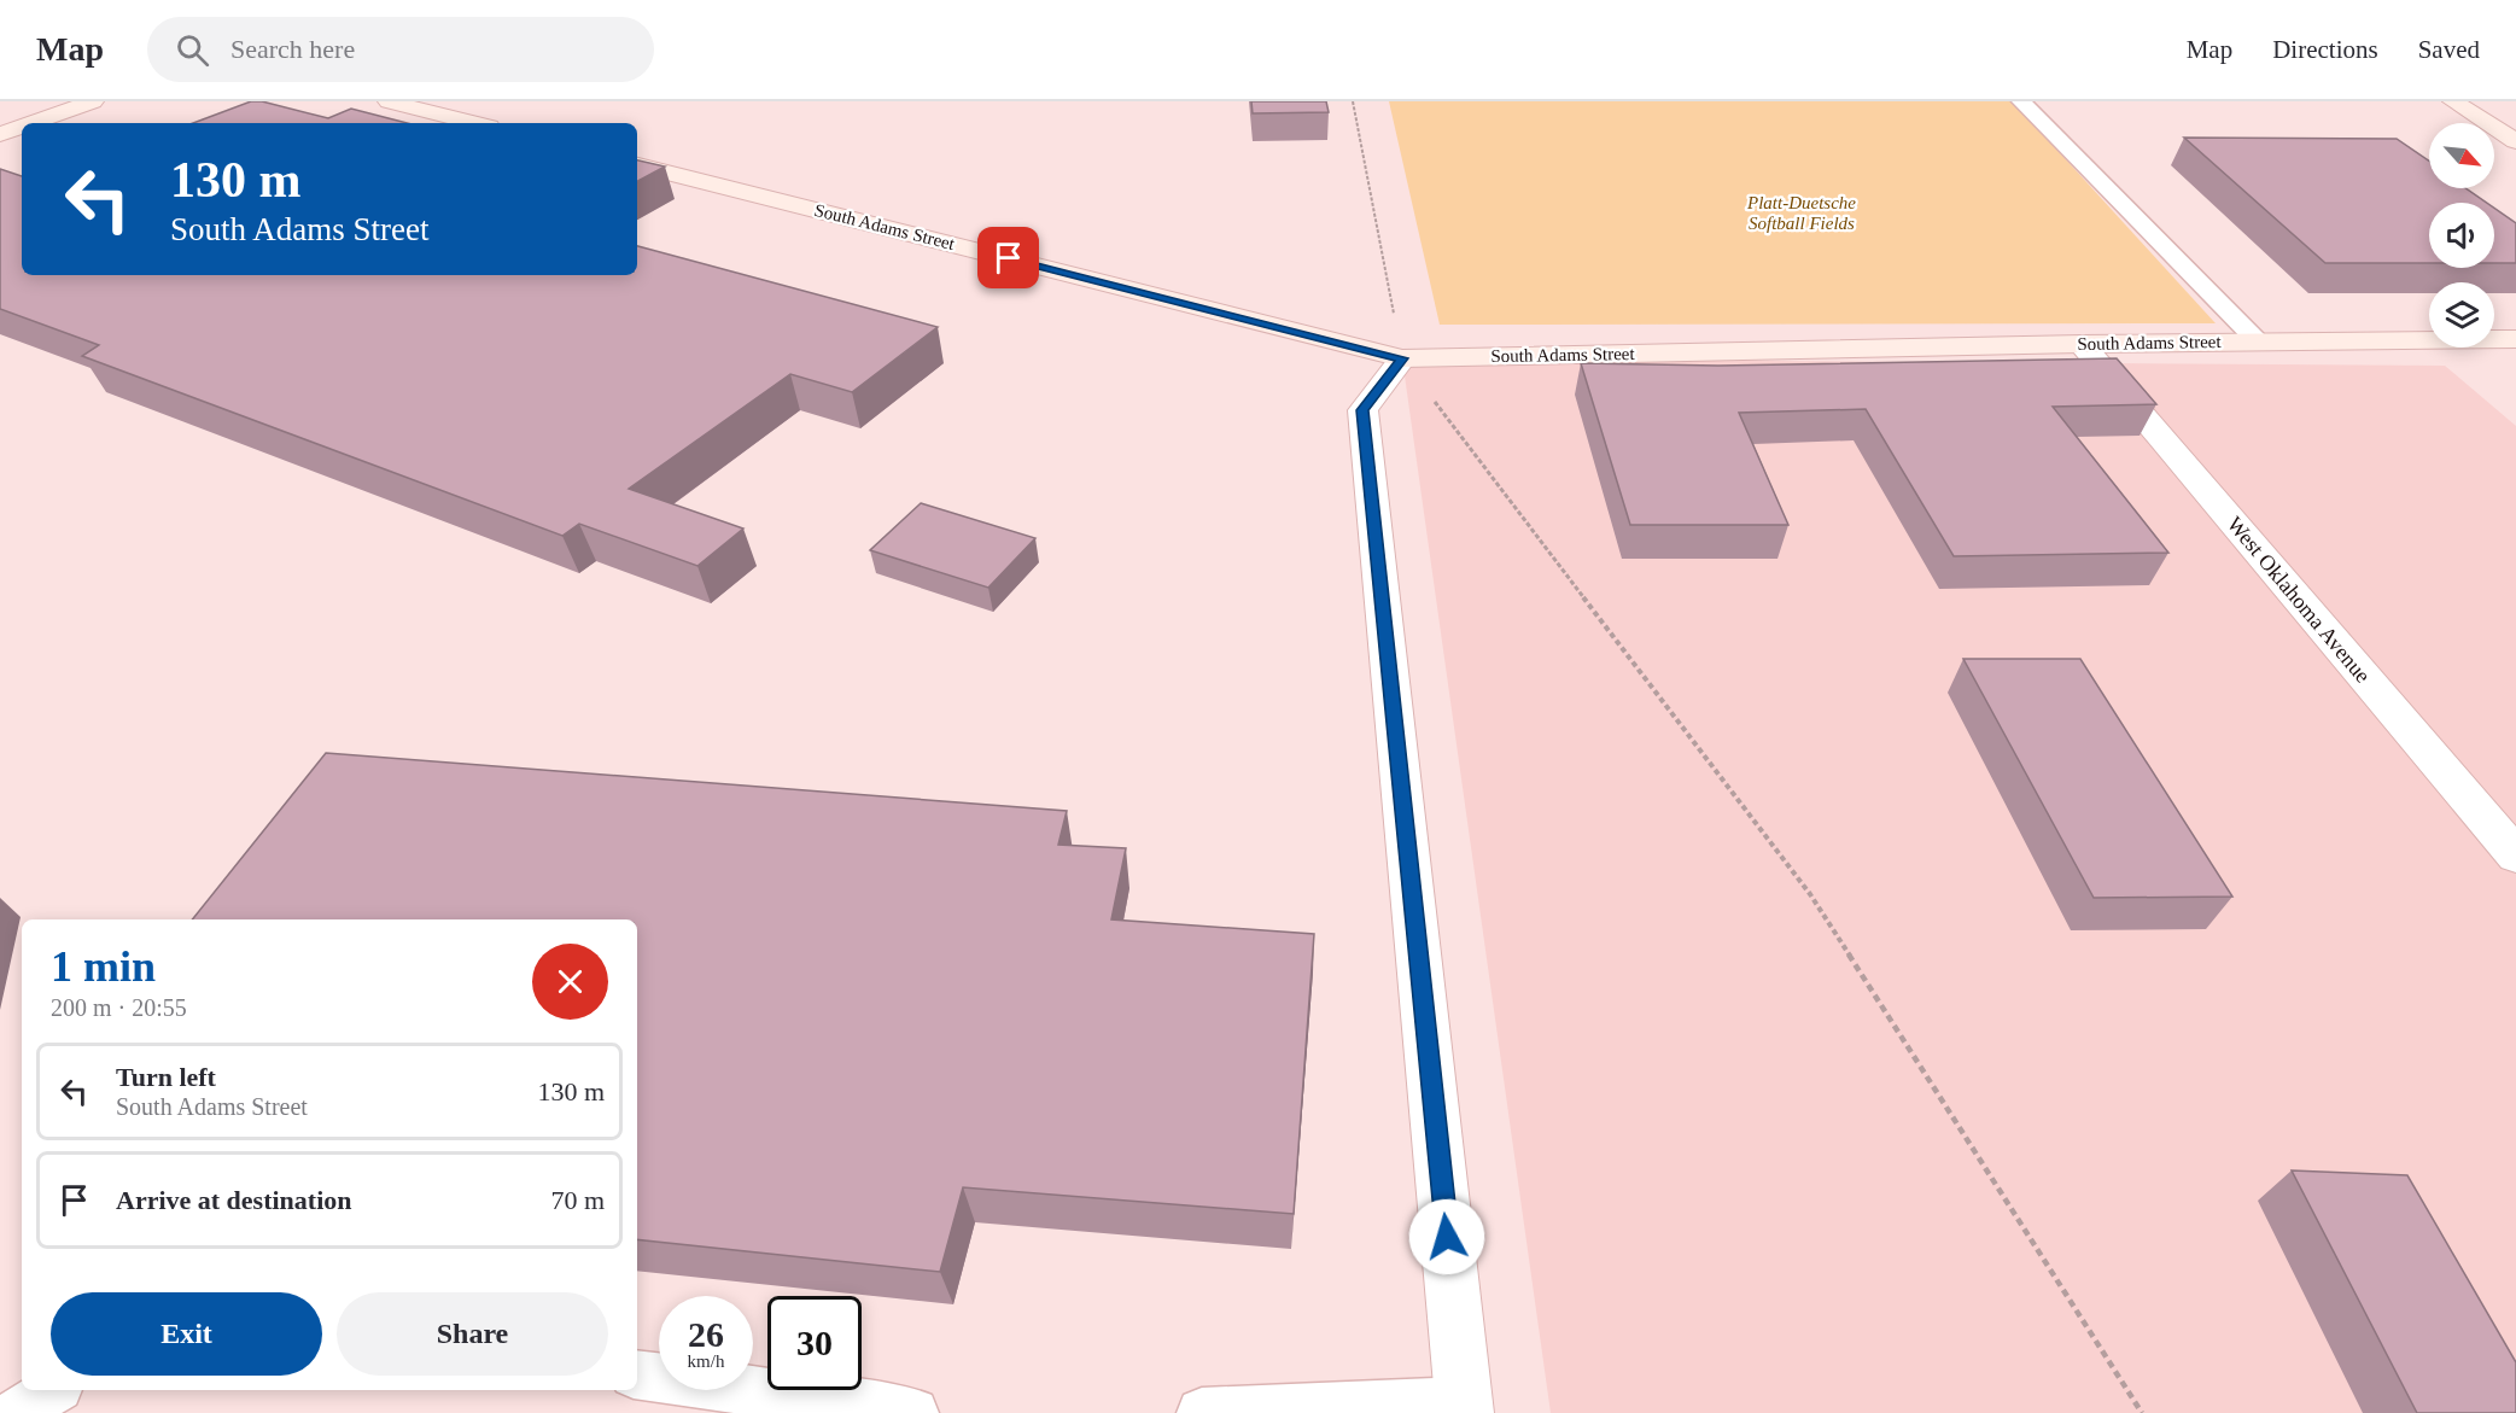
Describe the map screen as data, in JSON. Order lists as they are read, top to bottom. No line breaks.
{"streets":{"street":["South Adams Street","West Oklahoma Avenue"]},"crossings":[["South Adams Street","West Oklahoma Avenue"]],"parks":["Platt-Duetsche Softball Fields"],"north":"bottom right","page":{"header":"Map","search":"Search here","nav":["Map","Directions","Saved"],"turn":["130 m","South Adams Street"],"heading":["1 min","200 m · 20:55"],"list":[{"name":"Turn left","note":"South Adams Street","value":"130 m"},{"name":"Arrive at destination","value":"70 m"}],"buttons":["Exit","Share"],"speed":"26 km/h","limit":"30"}}
